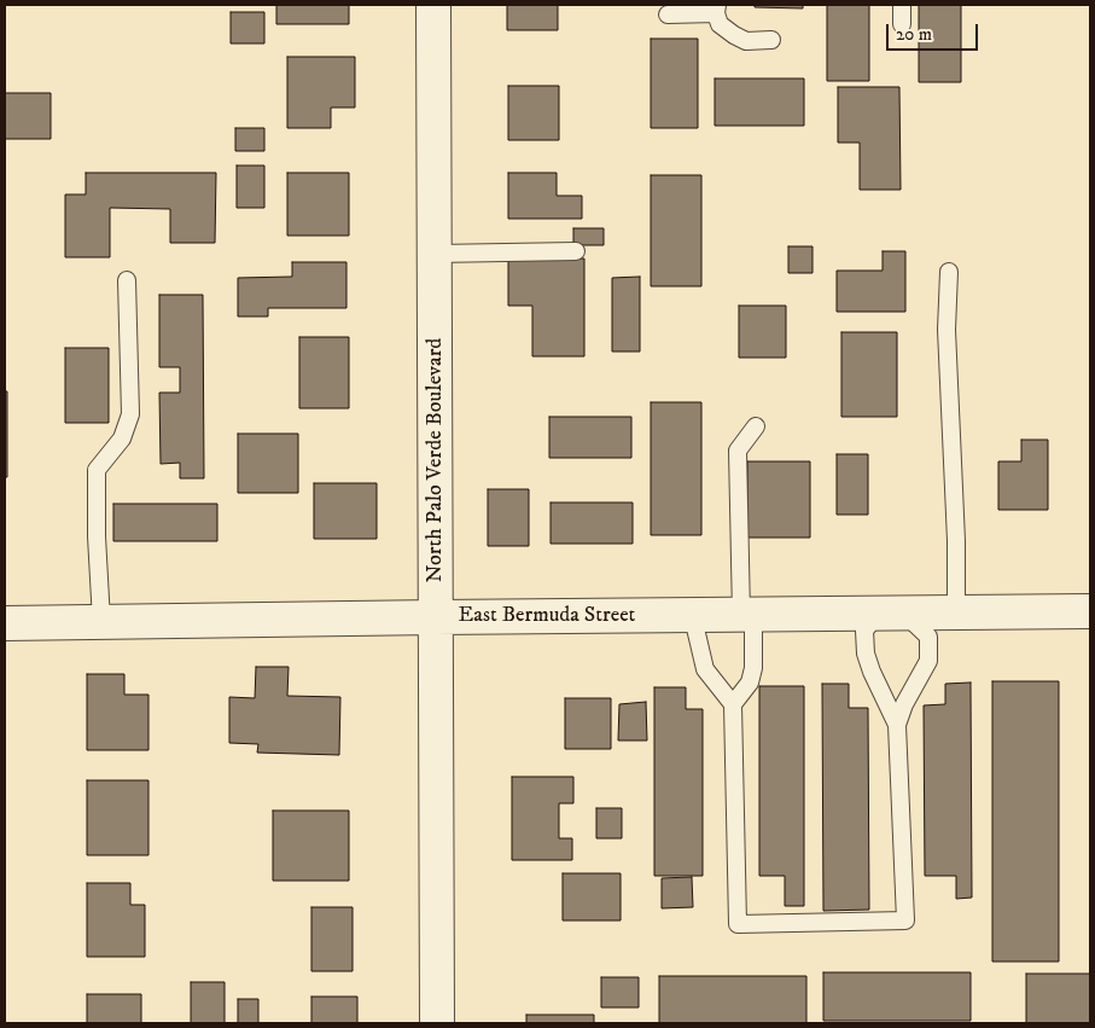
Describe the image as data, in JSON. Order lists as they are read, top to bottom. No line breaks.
{"streets":{"street":["North Palo Verde Boulevard","East Bermuda Street"]},"crossings":[["North Palo Verde Boulevard","East Bermuda Street"]],"scale_bar":"20 m"}
